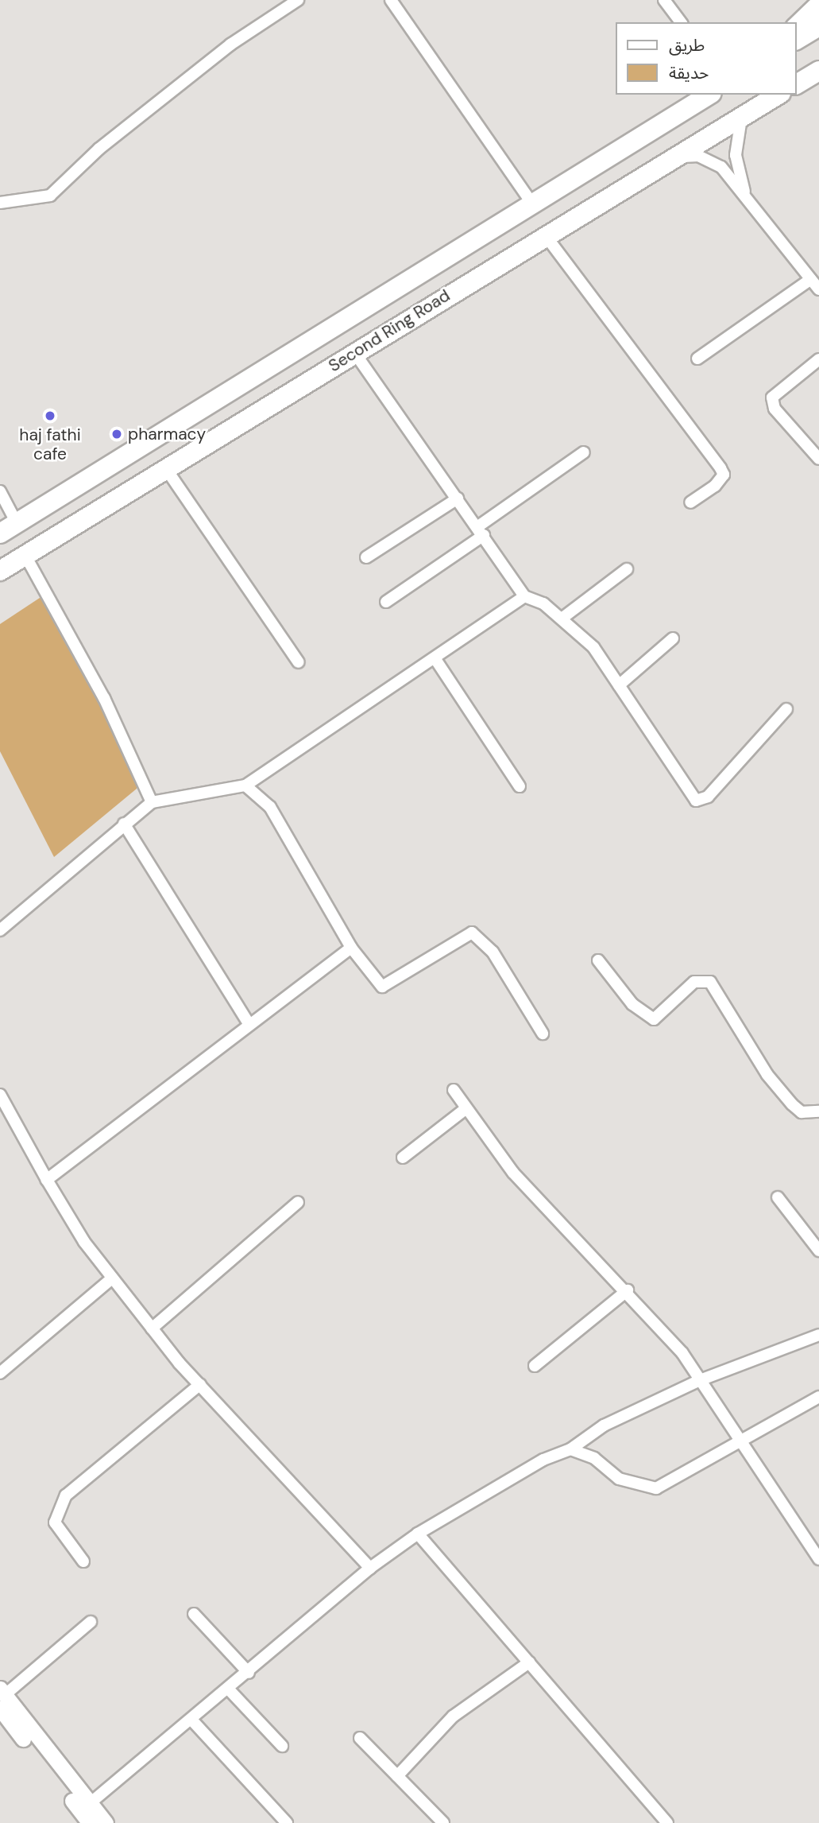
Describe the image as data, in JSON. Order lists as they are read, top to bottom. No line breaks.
{"streets":{"highway":["Second Ring Road"]},"places":["haj fathi cafe","pharmacy"],"legend":["طريق","حديقة"]}
